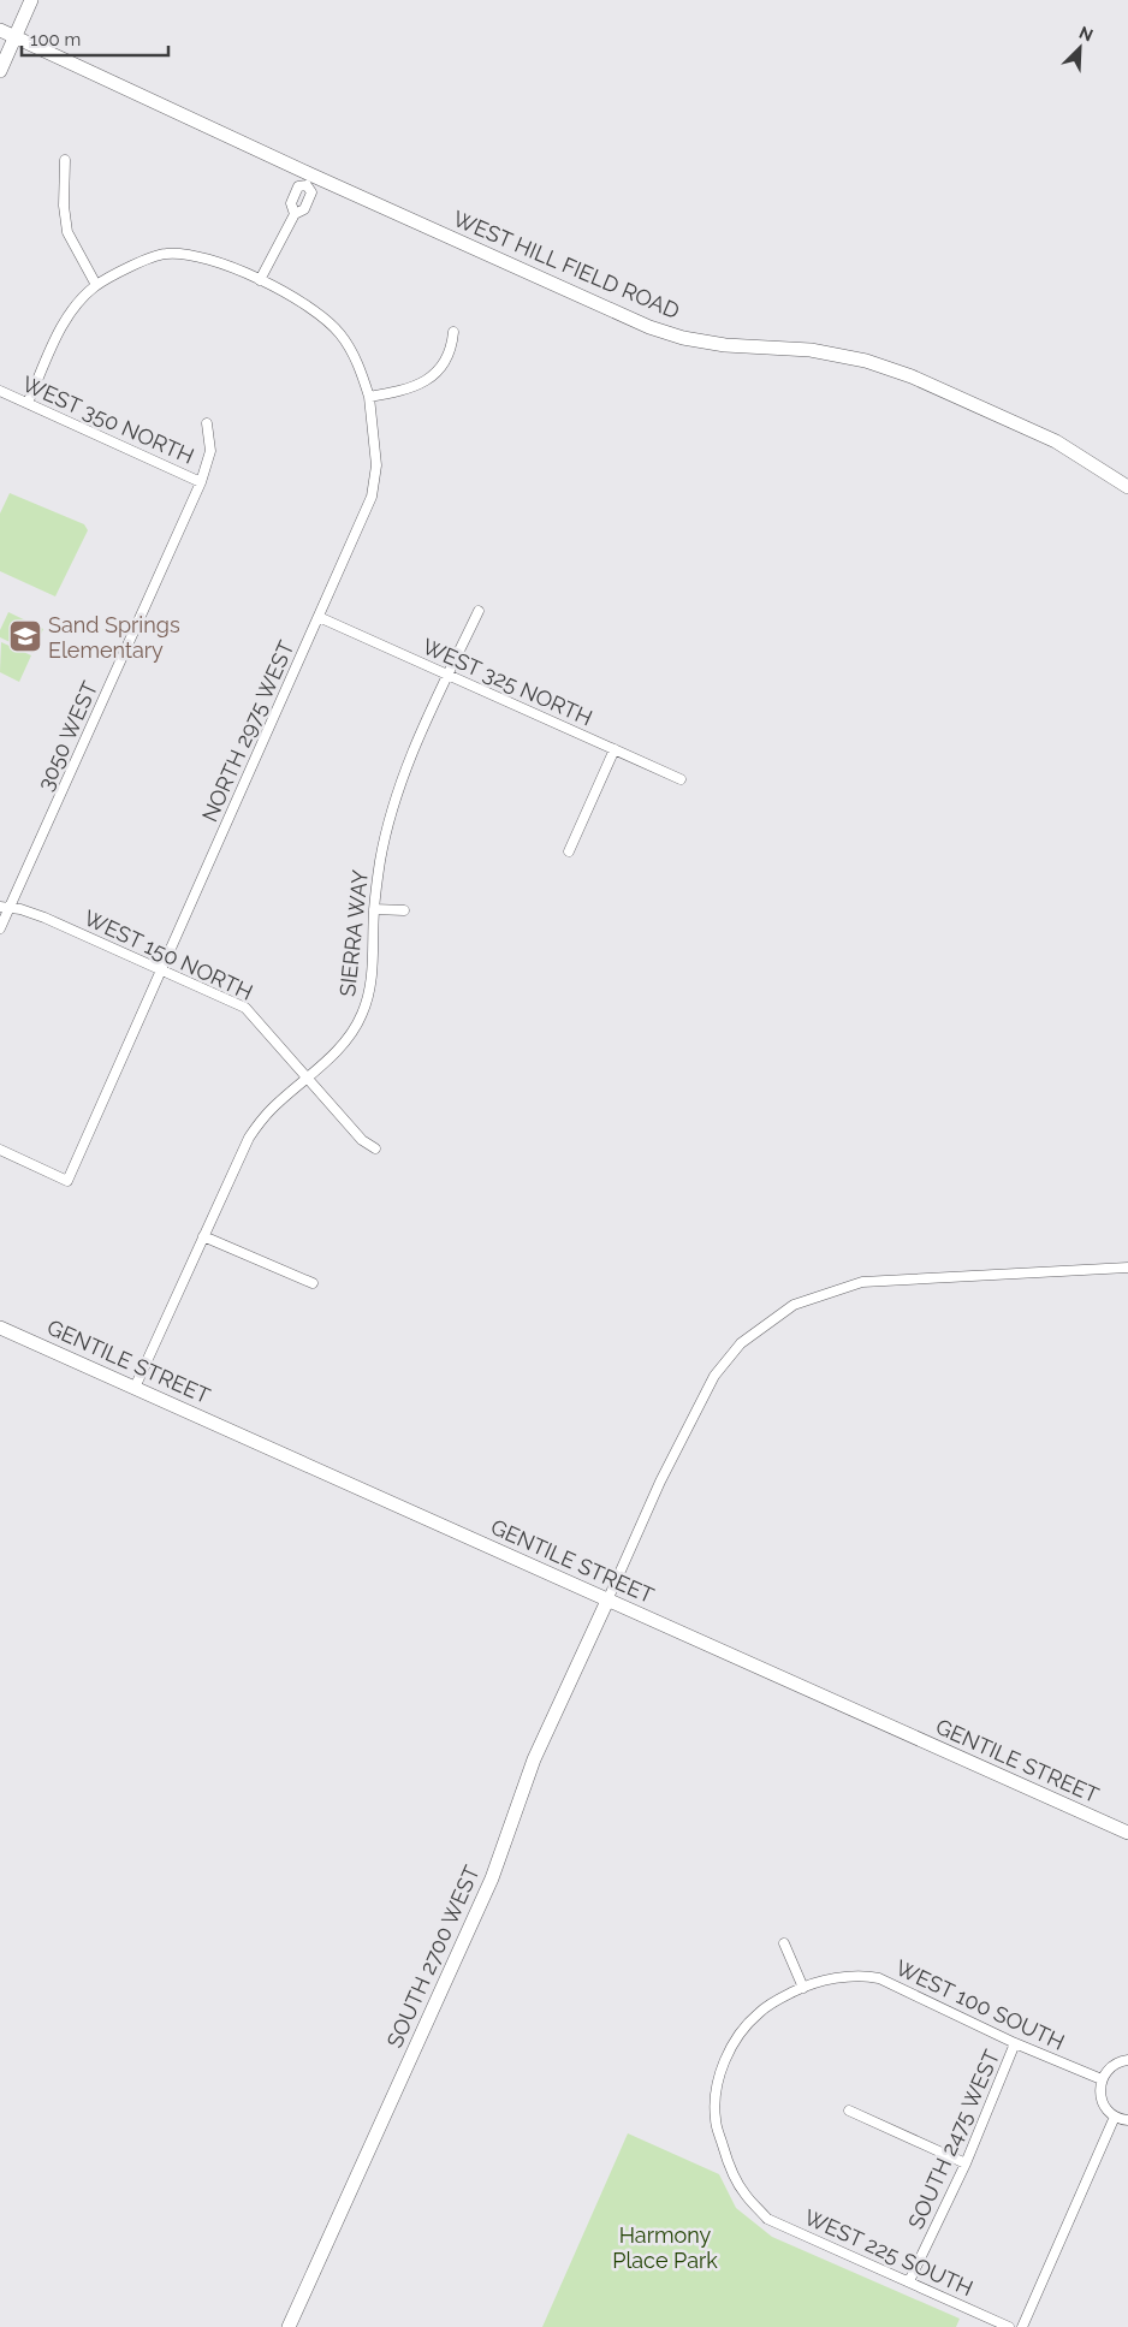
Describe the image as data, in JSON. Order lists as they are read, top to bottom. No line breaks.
{"streets":{"main road":["WEST HILL FIELD ROAD","GENTILE STREET","SOUTH 2700 WEST"],"street":["WEST 350 NORTH","WEST 325 NORTH","NORTH 2975 WEST","3050 WEST","SIERRA WAY","WEST 150 NORTH","WEST 100 SOUTH","SOUTH 2475 WEST","WEST 225 SOUTH"]},"crossings":[["WEST 350 NORTH","3050 WEST"],["WEST 325 NORTH","NORTH 2975 WEST"],["WEST 325 NORTH","SIERRA WAY"],["NORTH 2975 WEST","WEST 150 NORTH"],["3050 WEST","WEST 150 NORTH"],["SIERRA WAY","WEST 150 NORTH"],["SIERRA WAY","GENTILE STREET"],["GENTILE STREET","SOUTH 2700 WEST"],["WEST 100 SOUTH","SOUTH 2475 WEST"],["WEST 100 SOUTH","WEST 225 SOUTH"],["SOUTH 2475 WEST","WEST 225 SOUTH"]],"parks":["Harmony Place Park"],"places":{"school or university":["Sand Springs Elementary"]},"scale_bar":"100 m","north":"top right"}
